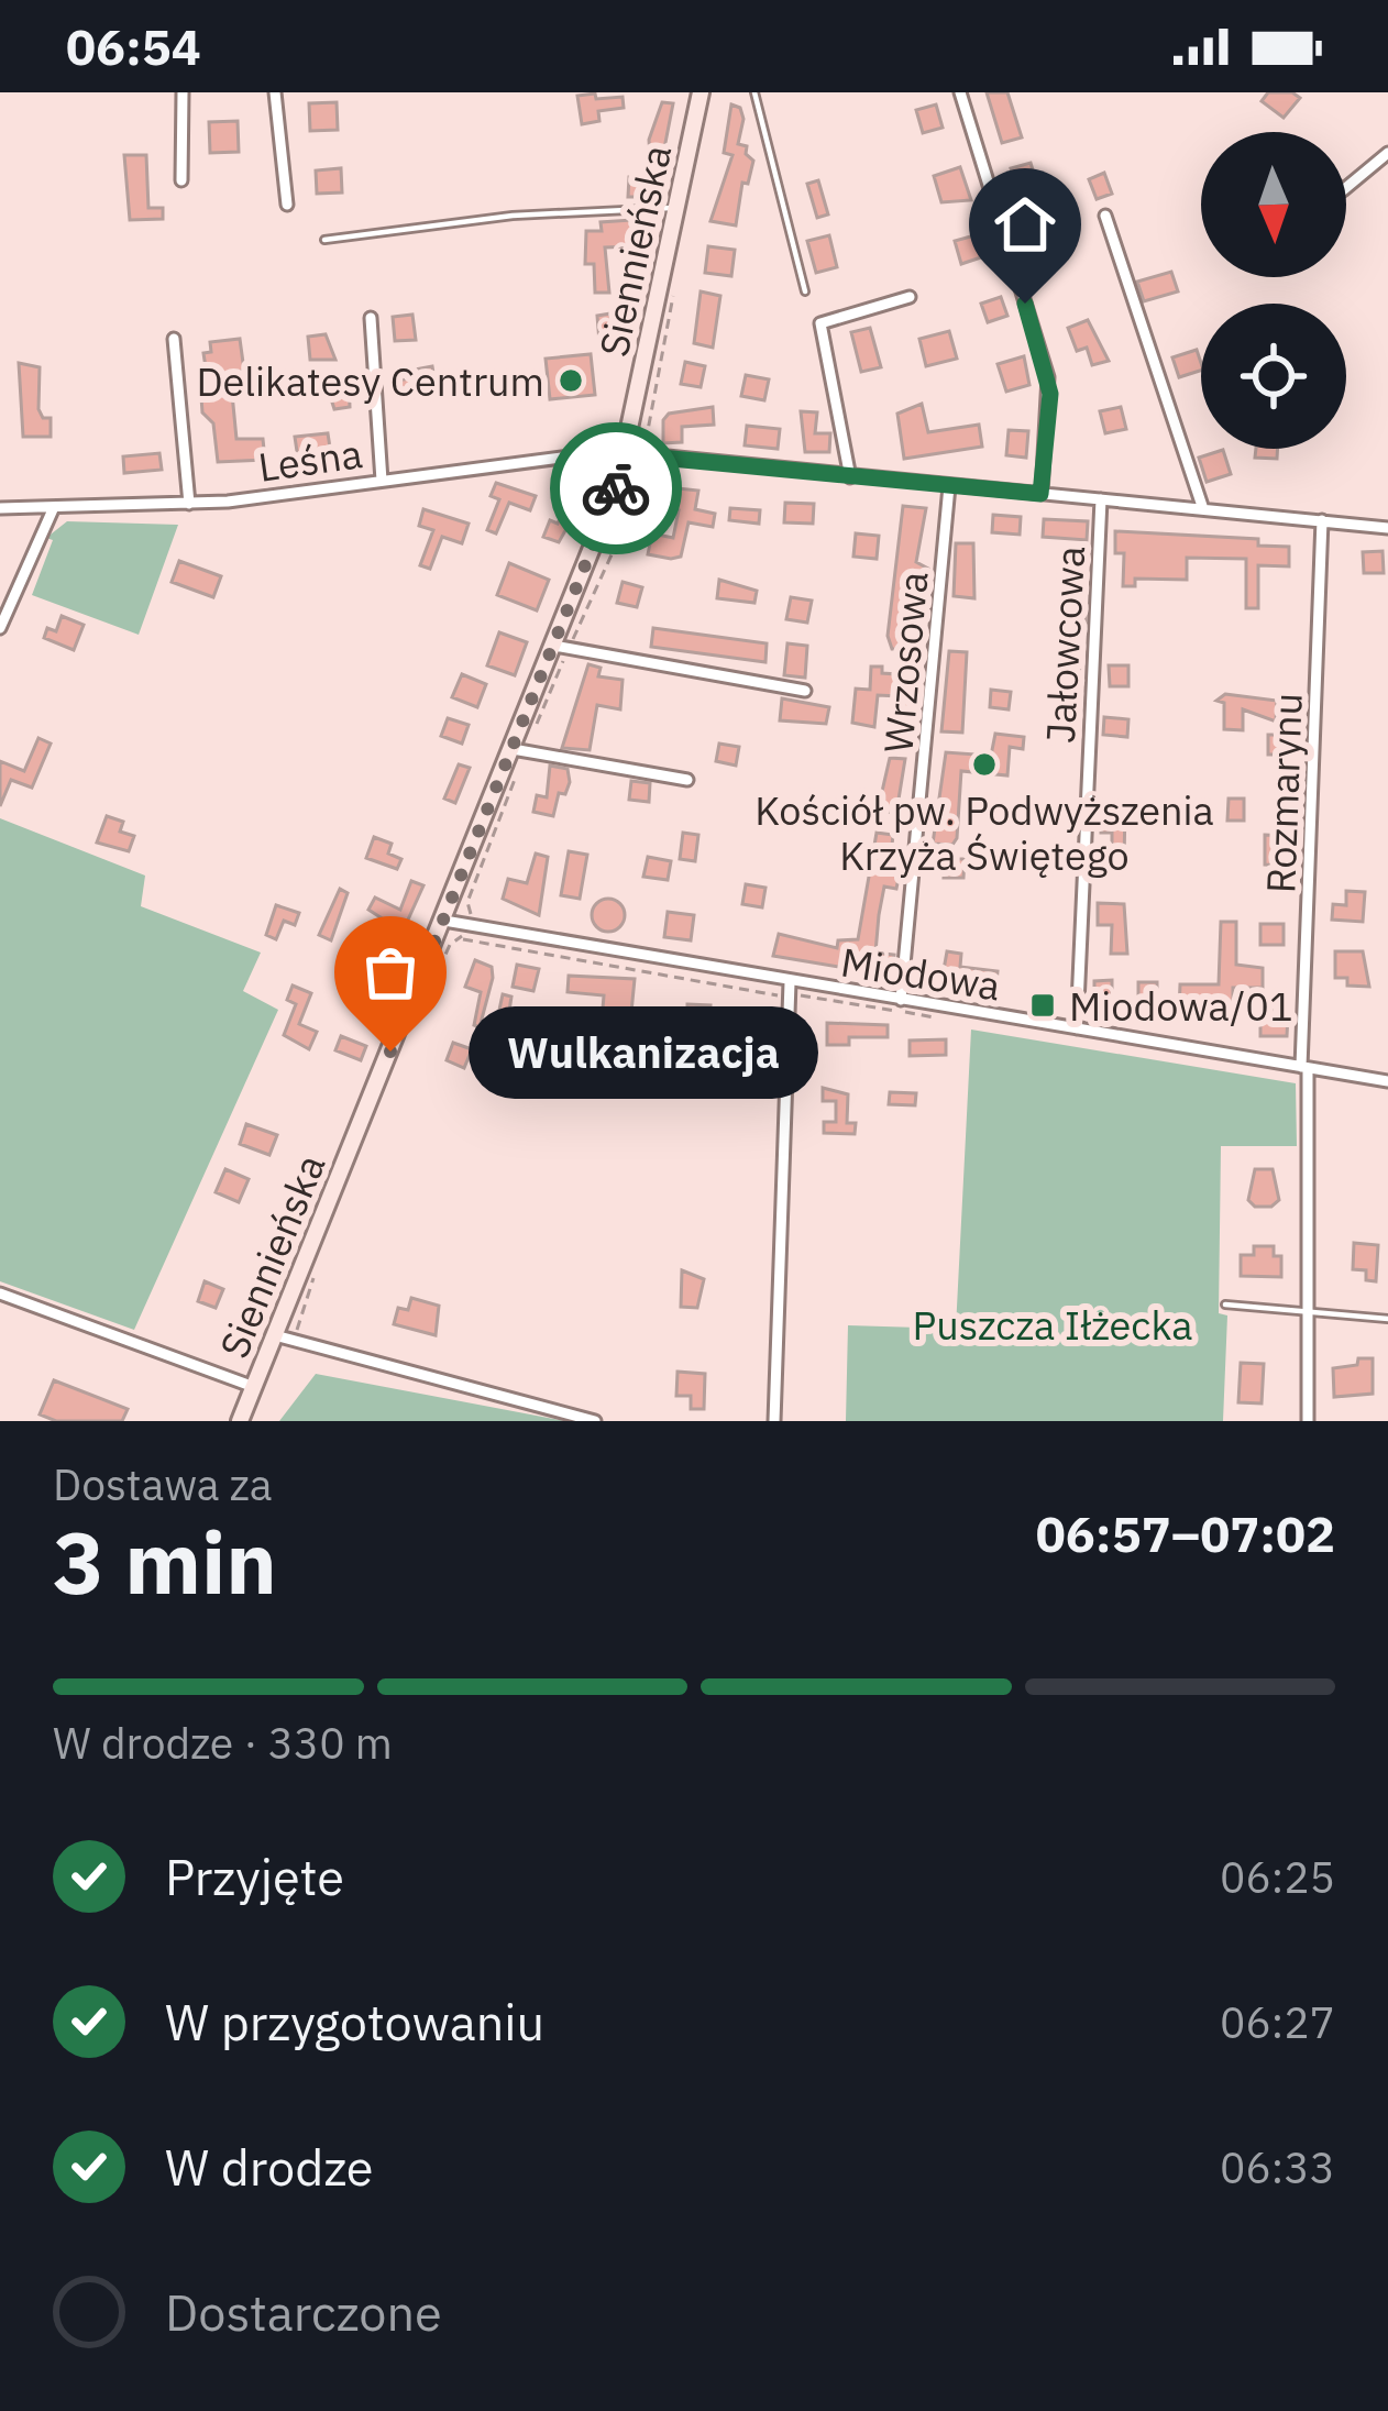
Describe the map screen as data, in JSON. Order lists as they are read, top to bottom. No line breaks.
{"streets":{"main road":["Siennieńska"],"street":["Leśna","Jałowcowa","Wrzosowa","Rozmarynu","Miodowa"]},"crossings":[["Siennieńska","Leśna"],["Siennieńska","Miodowa"],["Leśna","Jałowcowa"],["Leśna","Wrzosowa"],["Leśna","Rozmarynu"],["Jałowcowa","Miodowa"],["Wrzosowa","Miodowa"],["Rozmarynu","Miodowa"]],"parks":["Puszcza Iłżecka"],"places":{"other":["Delikatesy Centrum","Kościół pw. Podwyższenia Krzyża Świętego","Wulkanizacja"],"transit":["Miodowa/01"]},"north":"bottom","page":{"status":"06:54","bubble":"Wulkanizacja","heading":["3 min","Dostawa za","06:57–07:02"],"bar":"W drodze · 330 m","list":[["Przyjęte","06:25"],["W przygotowaniu","06:27"],["W drodze","06:33"],"Dostarczone"]}}
